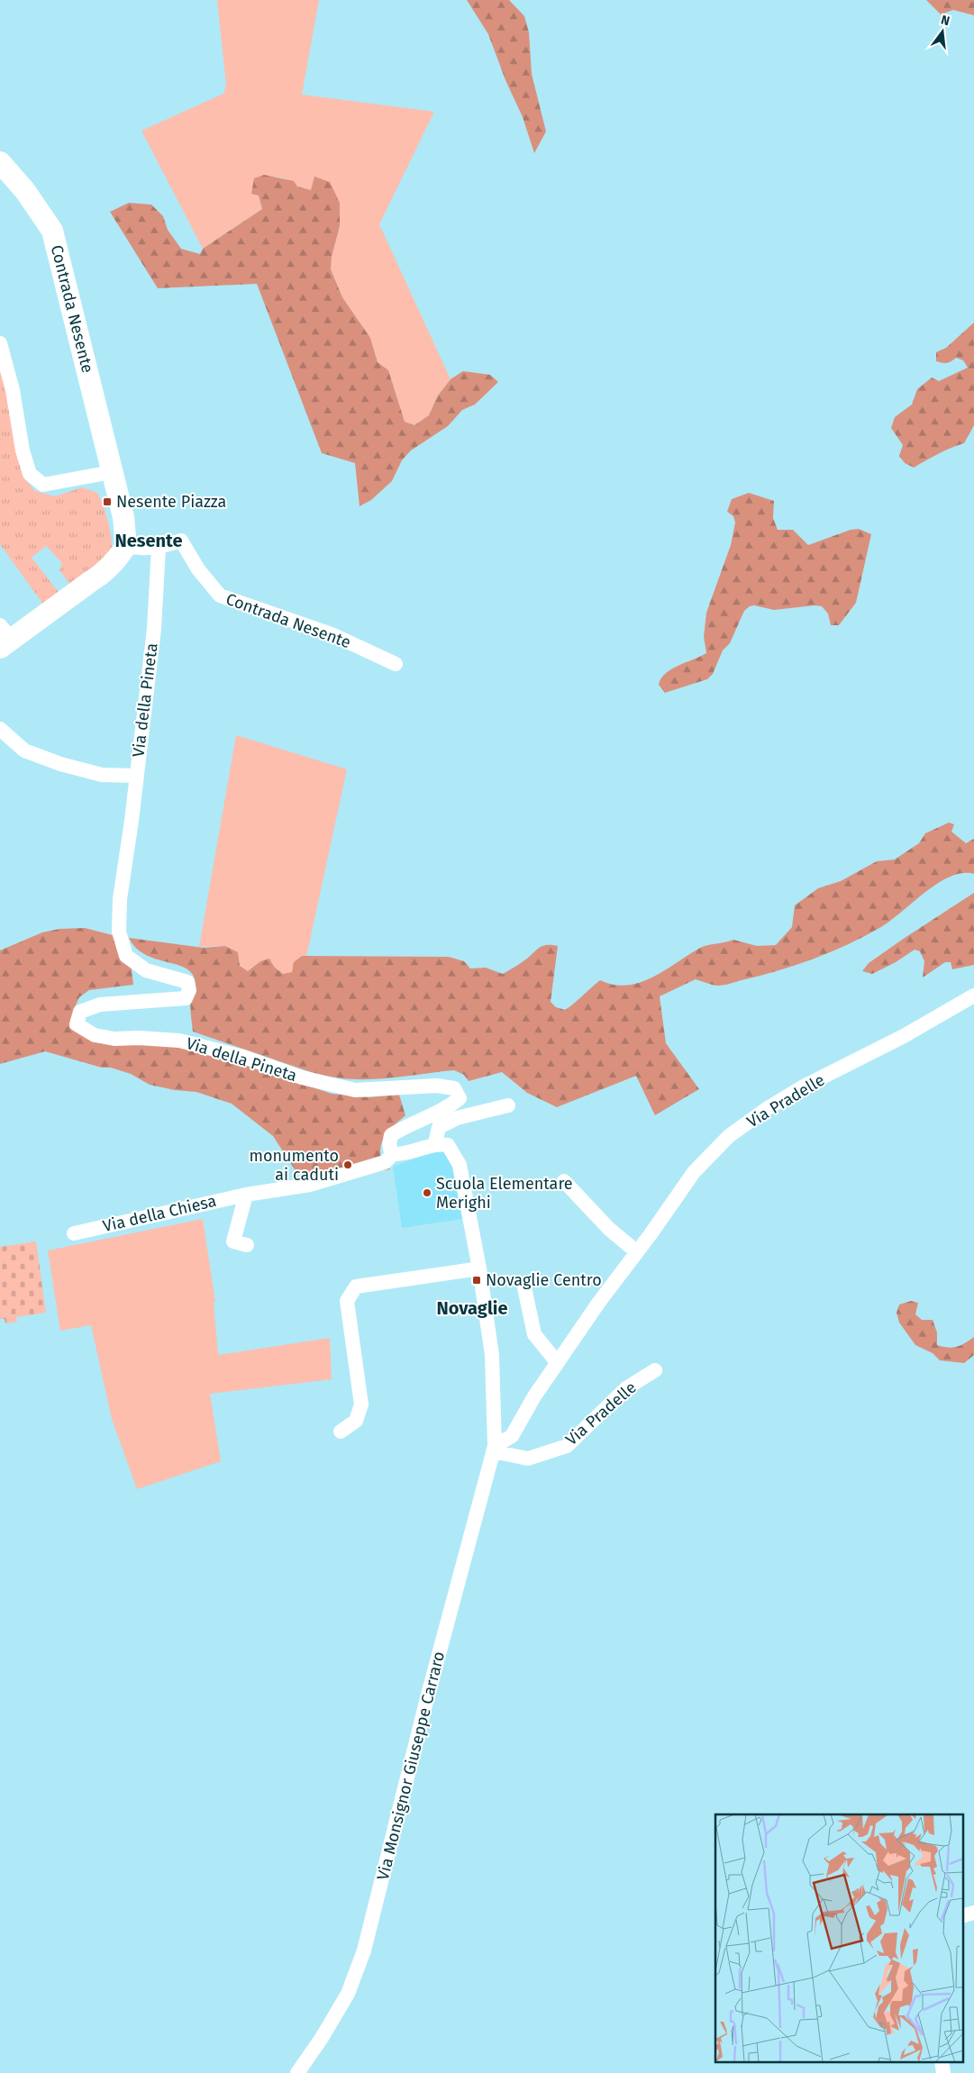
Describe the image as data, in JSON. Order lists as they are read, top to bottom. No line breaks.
{"streets":{"street":["Contrada Nesente","Via della Pineta","Via Pradelle","Via della Chiesa","Via Monsignor Giuseppe Carraro"]},"crossings":[["Contrada Nesente","Via della Pineta"],["Via della Pineta","Via della Chiesa"],["Via Pradelle","Via Monsignor Giuseppe Carraro"]],"districts":["Nesente","Novaglie"],"places":{"transit":["Nesente Piazza","Novaglie Centro"],"other":["monumento ai caduti","Scuola Elementare Merighi"]},"north":"top"}
